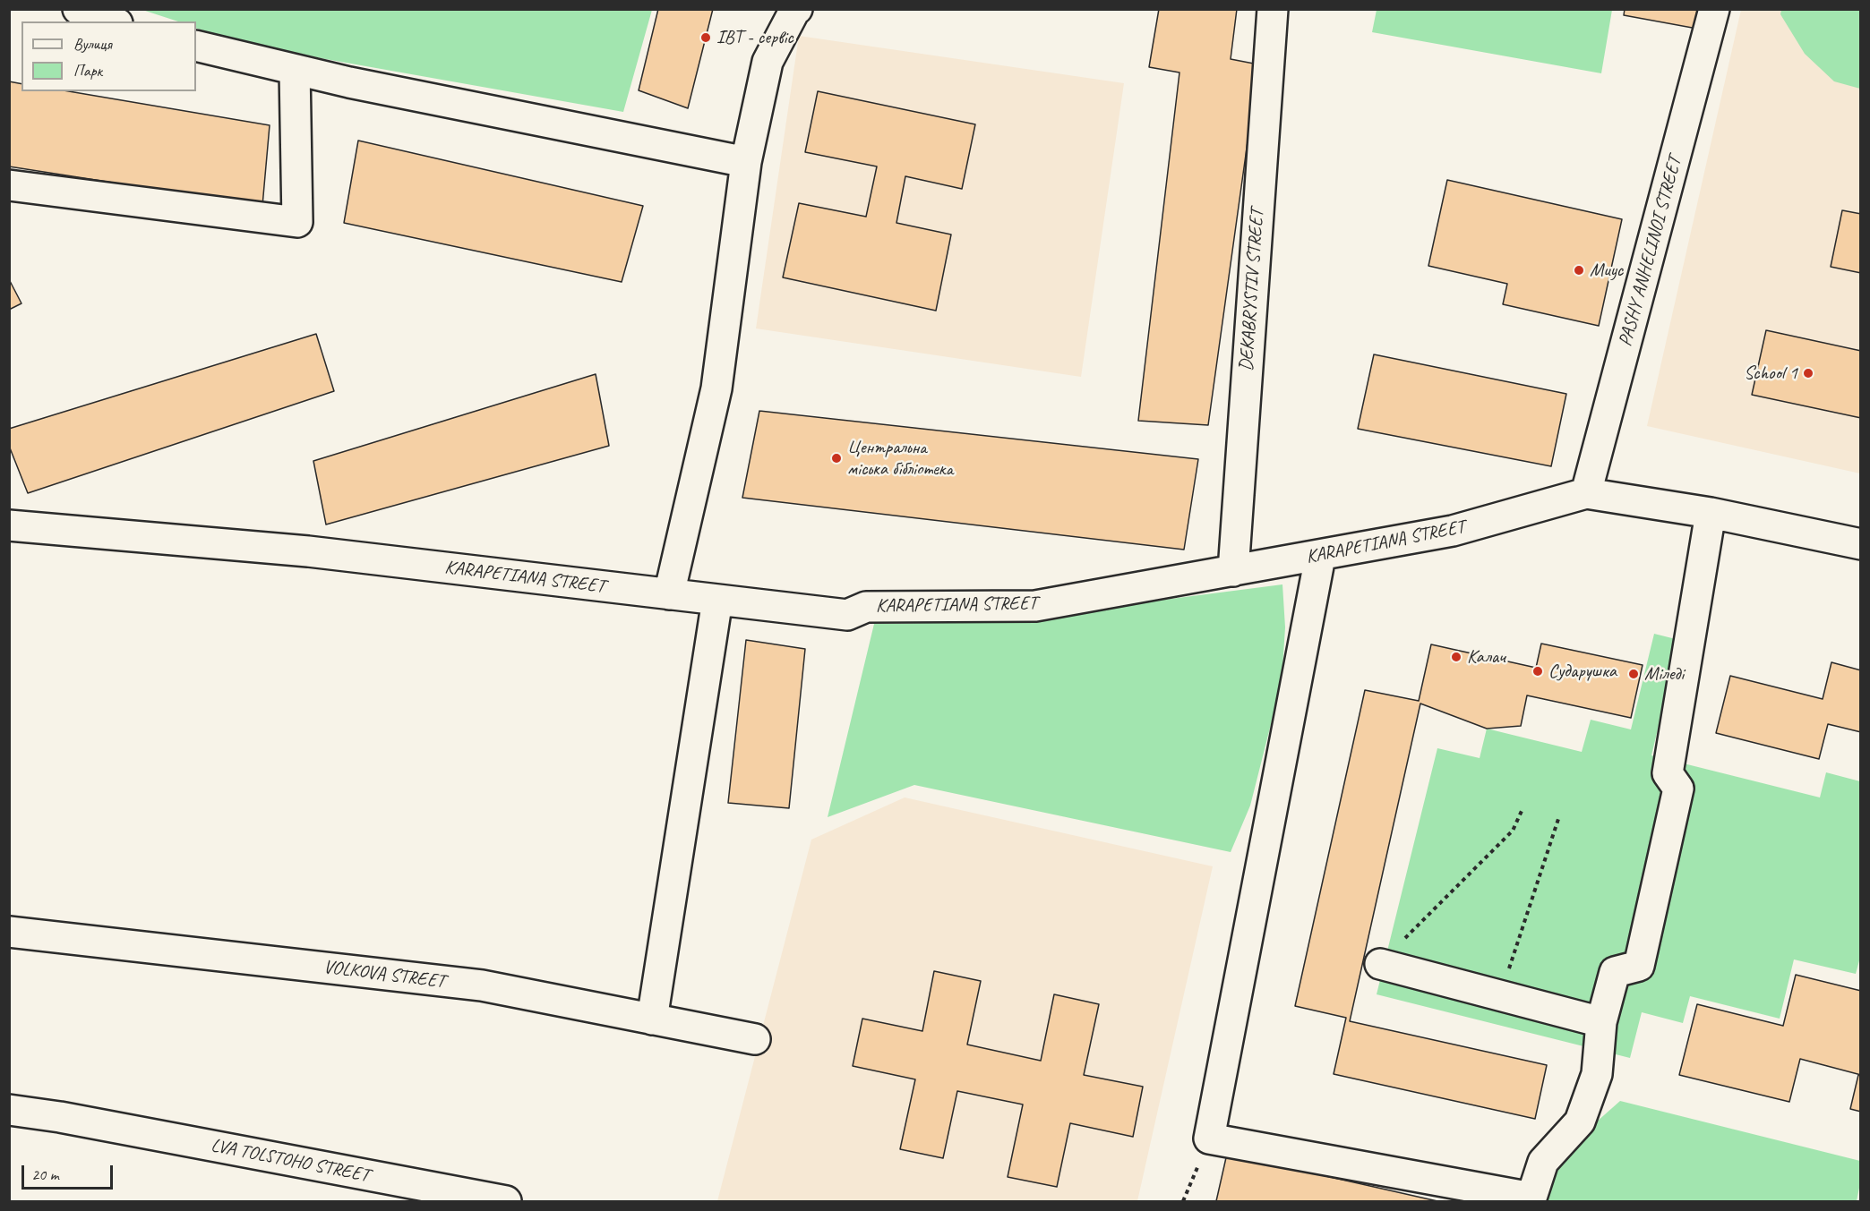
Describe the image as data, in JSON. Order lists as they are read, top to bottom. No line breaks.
{"streets":{"street":["PASHY ANHELINOI STREET","DEKABRYSTIV STREET","KARAPETIANA STREET","VOLKOVA STREET","LVA TOLSTOHO STREET"]},"crossings":[["PASHY ANHELINOI STREET","KARAPETIANA STREET"],["DEKABRYSTIV STREET","KARAPETIANA STREET"]],"places":["ІВТ - сервіс","Миус","School 1","Центральна міська бібліотека","Калач","Сударушка","Міледі"],"legend":["Вулиця","Парк"],"scale_bar":"20 m"}
